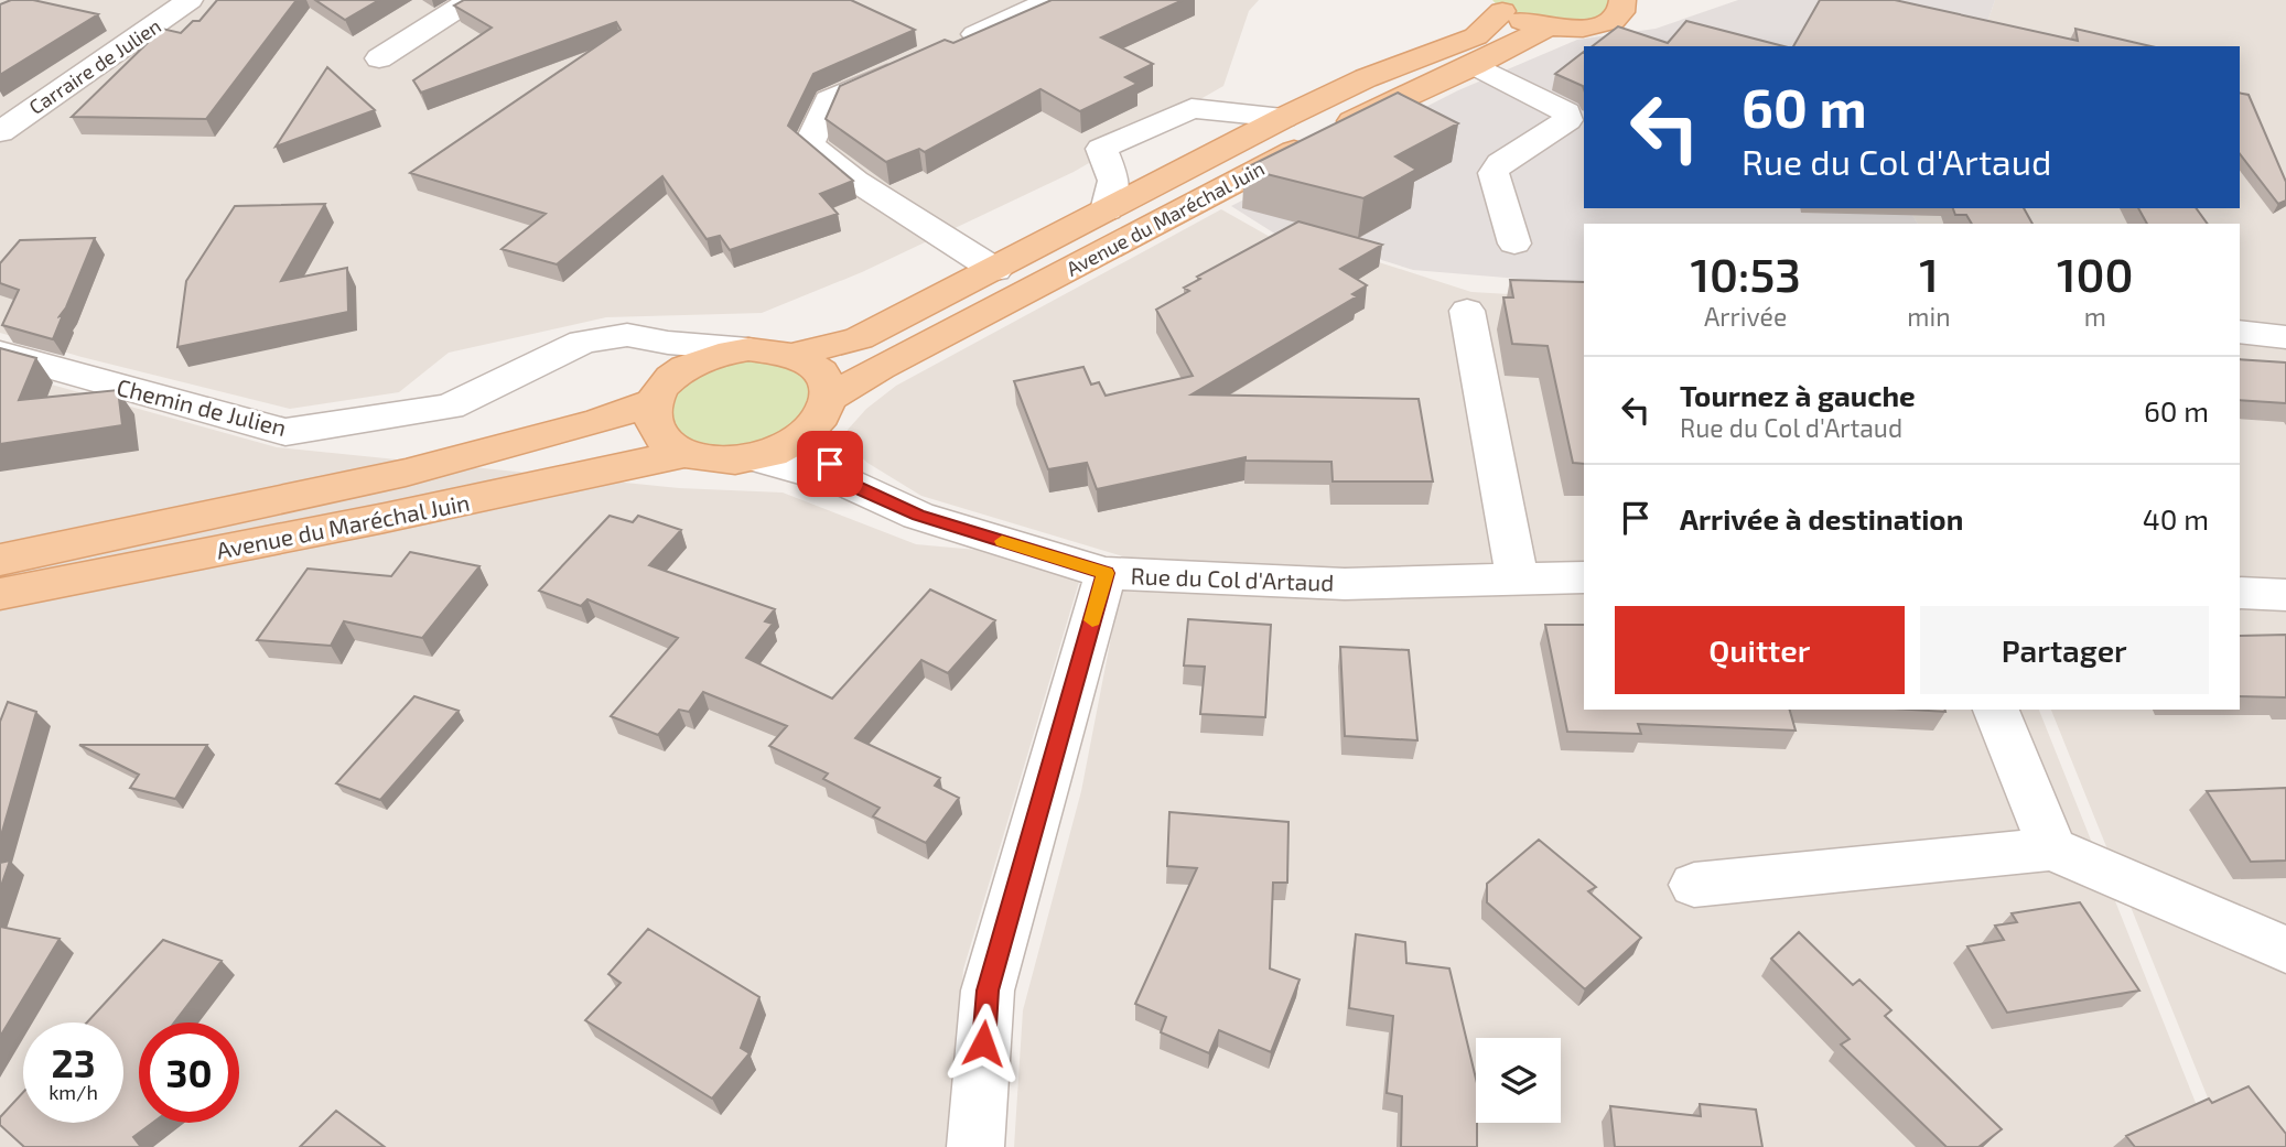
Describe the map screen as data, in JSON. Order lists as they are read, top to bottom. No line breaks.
{"streets":{"main road":["Avenue du Maréchal Juin"],"street":["Carraire de Julien","Chemin de Julien","Rue du Col d'Artaud"]},"crossings":[["Avenue du Maréchal Juin","Chemin de Julien"],["Avenue du Maréchal Juin","Rue du Col d'Artaud"],["Chemin de Julien","Rue du Col d'Artaud"]],"page":{"turn":["60 m","Rue du Col d'Artaud"],"eta":["10:53","Arrivée","1","min","100","m"],"list":[{"name":"Tournez à gauche","note":"Rue du Col d'Artaud","value":"60 m"},{"name":"Arrivée à destination","value":"40 m"}],"buttons":["Quitter","Partager"],"speed":"23 km/h","limit":"30"}}
